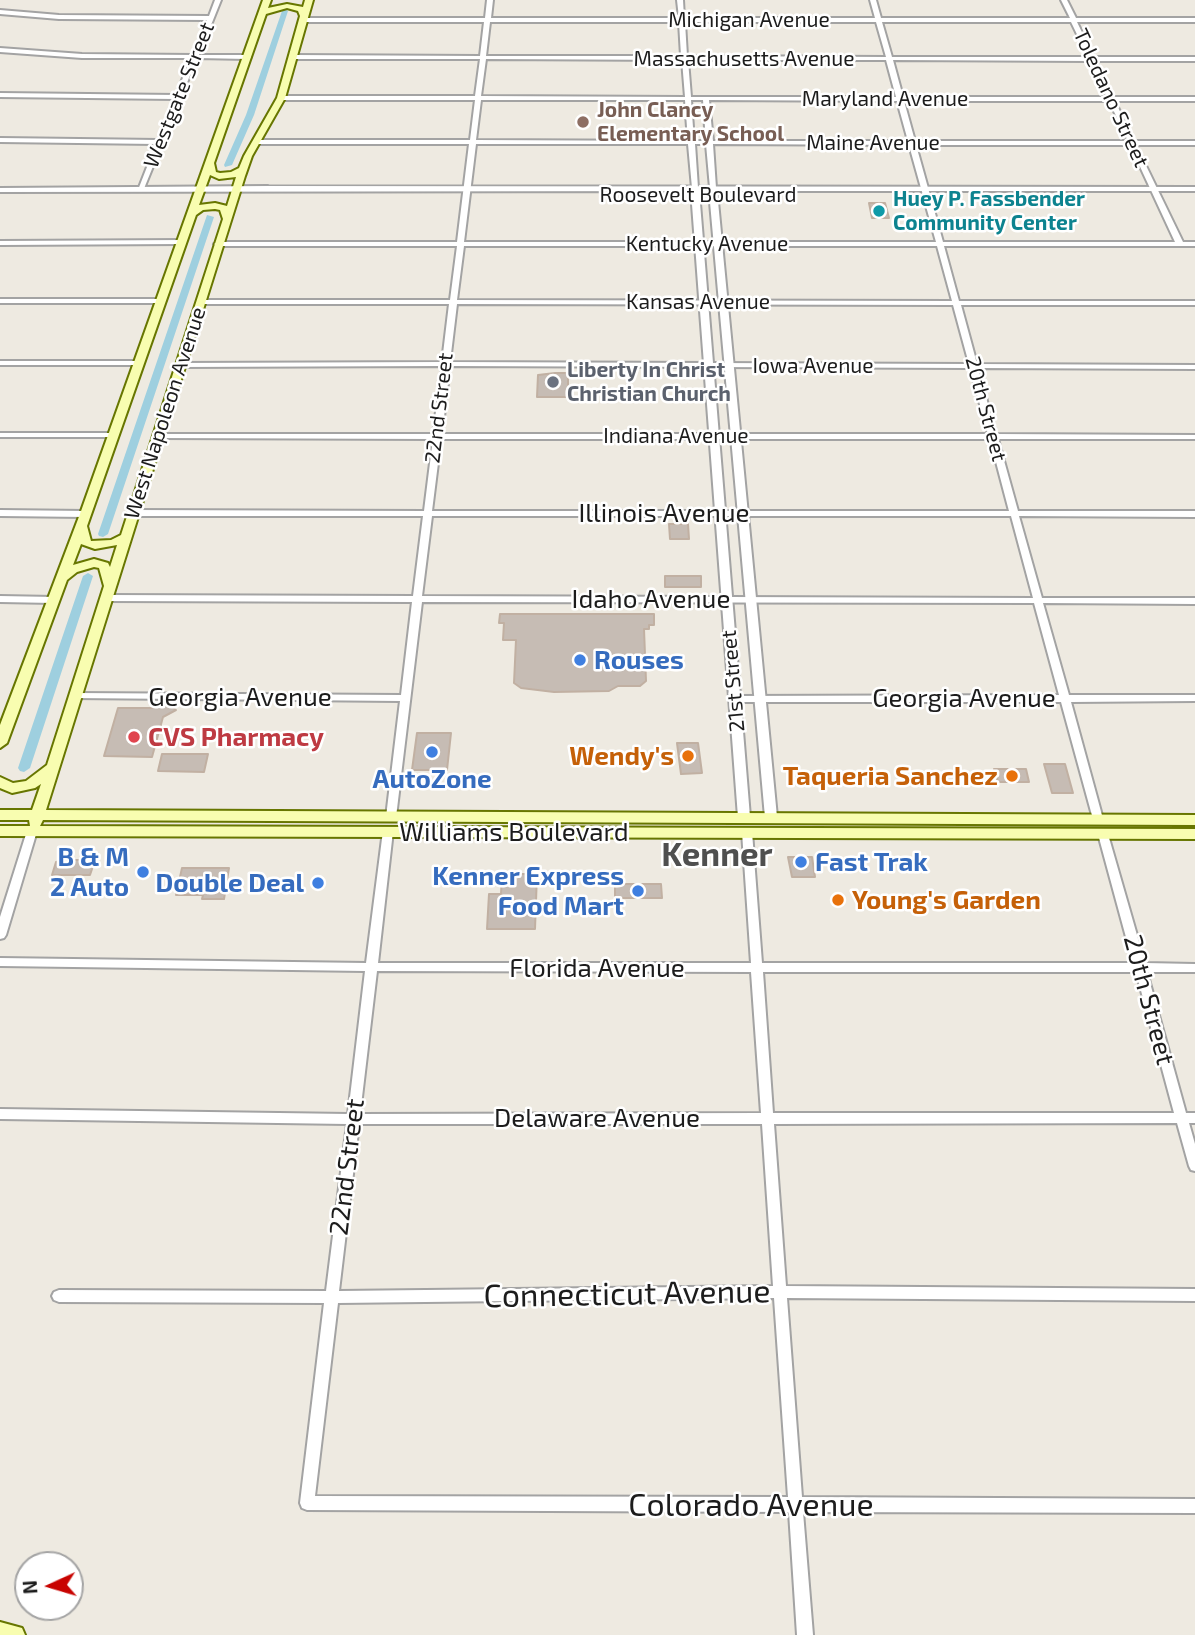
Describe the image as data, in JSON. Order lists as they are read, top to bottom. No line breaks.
{"streets":{"main road":["West Napoleon Avenue","Williams Boulevard"],"street":["Michigan Avenue","Massachusetts Avenue","Westgate Street","Toledano Street","Maryland Avenue","Maine Avenue","Roosevelt Boulevard","Kentucky Avenue","Kansas Avenue","Iowa Avenue","22nd Street","20th Street","Indiana Avenue","Illinois Avenue","Idaho Avenue","21st Street","Georgia Avenue","Florida Avenue","Delaware Avenue","Connecticut Avenue","Colorado Avenue"]},"crossings":[["Michigan Avenue","Toledano Street"],["Michigan Avenue","22nd Street"],["Michigan Avenue","20th Street"],["Michigan Avenue","West Napoleon Avenue"],["Michigan Avenue","21st Street"],["Massachusetts Avenue","Toledano Street"],["Massachusetts Avenue","22nd Street"],["Massachusetts Avenue","20th Street"],["Massachusetts Avenue","West Napoleon Avenue"],["Massachusetts Avenue","21st Street"],["Westgate Street","Roosevelt Boulevard"],["Toledano Street","Maryland Avenue"],["Toledano Street","Maine Avenue"],["Toledano Street","Roosevelt Boulevard"],["Toledano Street","Kentucky Avenue"],["Maryland Avenue","22nd Street"],["Maryland Avenue","20th Street"],["Maryland Avenue","West Napoleon Avenue"],["Maryland Avenue","21st Street"],["Maine Avenue","22nd Street"],["Maine Avenue","20th Street"],["Maine Avenue","West Napoleon Avenue"],["Maine Avenue","21st Street"],["Roosevelt Boulevard","22nd Street"],["Roosevelt Boulevard","20th Street"],["Roosevelt Boulevard","West Napoleon Avenue"],["Roosevelt Boulevard","21st Street"],["Kentucky Avenue","22nd Street"],["Kentucky Avenue","20th Street"],["Kentucky Avenue","West Napoleon Avenue"],["Kentucky Avenue","21st Street"],["Kansas Avenue","22nd Street"],["Kansas Avenue","20th Street"],["Kansas Avenue","West Napoleon Avenue"],["Kansas Avenue","21st Street"],["Iowa Avenue","22nd Street"],["Iowa Avenue","20th Street"],["Iowa Avenue","West Napoleon Avenue"],["Iowa Avenue","21st Street"],["22nd Street","Indiana Avenue"],["22nd Street","Illinois Avenue"],["22nd Street","Idaho Avenue"],["22nd Street","Georgia Avenue"],["22nd Street","Williams Boulevard"],["22nd Street","Florida Avenue"],["22nd Street","Delaware Avenue"],["22nd Street","Connecticut Avenue"],["22nd Street","Colorado Avenue"],["20th Street","Indiana Avenue"],["20th Street","Illinois Avenue"],["20th Street","Idaho Avenue"],["20th Street","Georgia Avenue"],["20th Street","Williams Boulevard"],["20th Street","Florida Avenue"],["20th Street","Delaware Avenue"],["West Napoleon Avenue","Indiana Avenue"],["West Napoleon Avenue","Illinois Avenue"],["West Napoleon Avenue","Idaho Avenue"],["West Napoleon Avenue","Georgia Avenue"],["West Napoleon Avenue","Williams Boulevard"],["Indiana Avenue","21st Street"],["Illinois Avenue","21st Street"],["Idaho Avenue","21st Street"],["21st Street","Georgia Avenue"],["21st Street","Williams Boulevard"]],"districts":["Kenner"],"places":["John Clancy Elementary School","Huey P. Fassbender Community Center","Liberty In Christ Christian Church","Rouses","CVS Pharmacy","AutoZone","Wendy's","Taqueria Sanchez","Fast Trak","B & M 2 Auto","Double Deal","Kenner Express Food Mart","Young's Garden"],"north":"left"}
